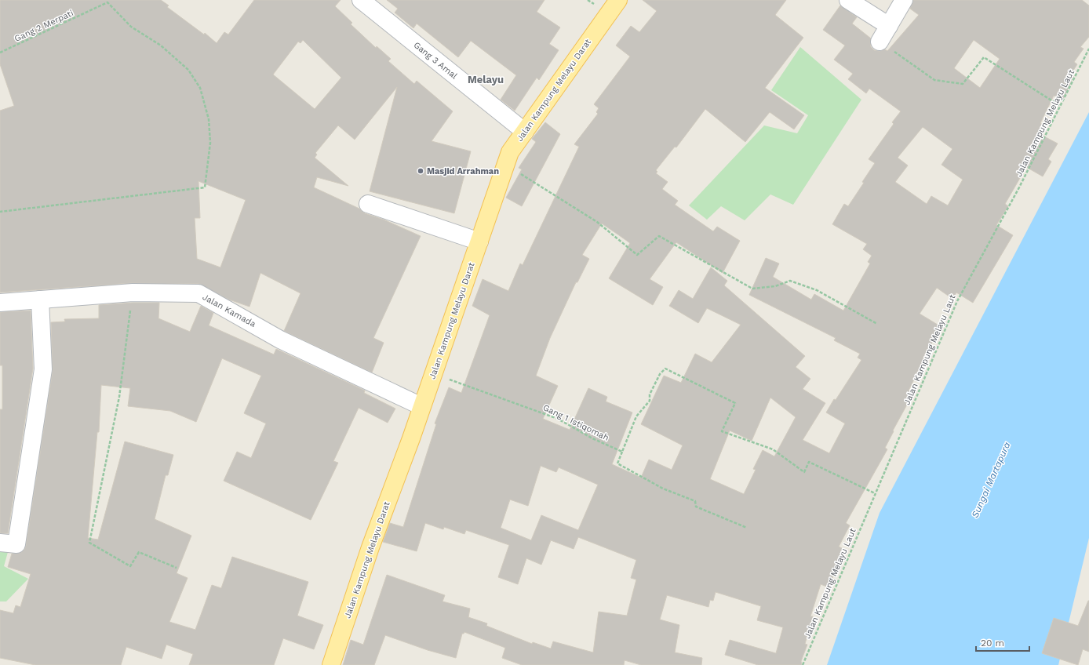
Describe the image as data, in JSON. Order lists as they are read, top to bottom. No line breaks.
{"streets":{"main road":["Jalan Kampung Melayu Darat"],"street":["Gang 3 Amal","Jalan Kamada"],"path":["Gang 2 Merpati","Jalan Kampung Melayu Laut","Gang 1 Istiqomah"]},"crossings":[["Gang 3 Amal","Jalan Kampung Melayu Darat"],["Jalan Kampung Melayu Darat","Jalan Kamada"],["Jalan Kampung Melayu Darat","Gang 1 Istiqomah"]],"districts":["Melayu"],"water":["Sungai Martapura"],"places":["Masjid Arrahman"],"scale_bar":"20 m"}
